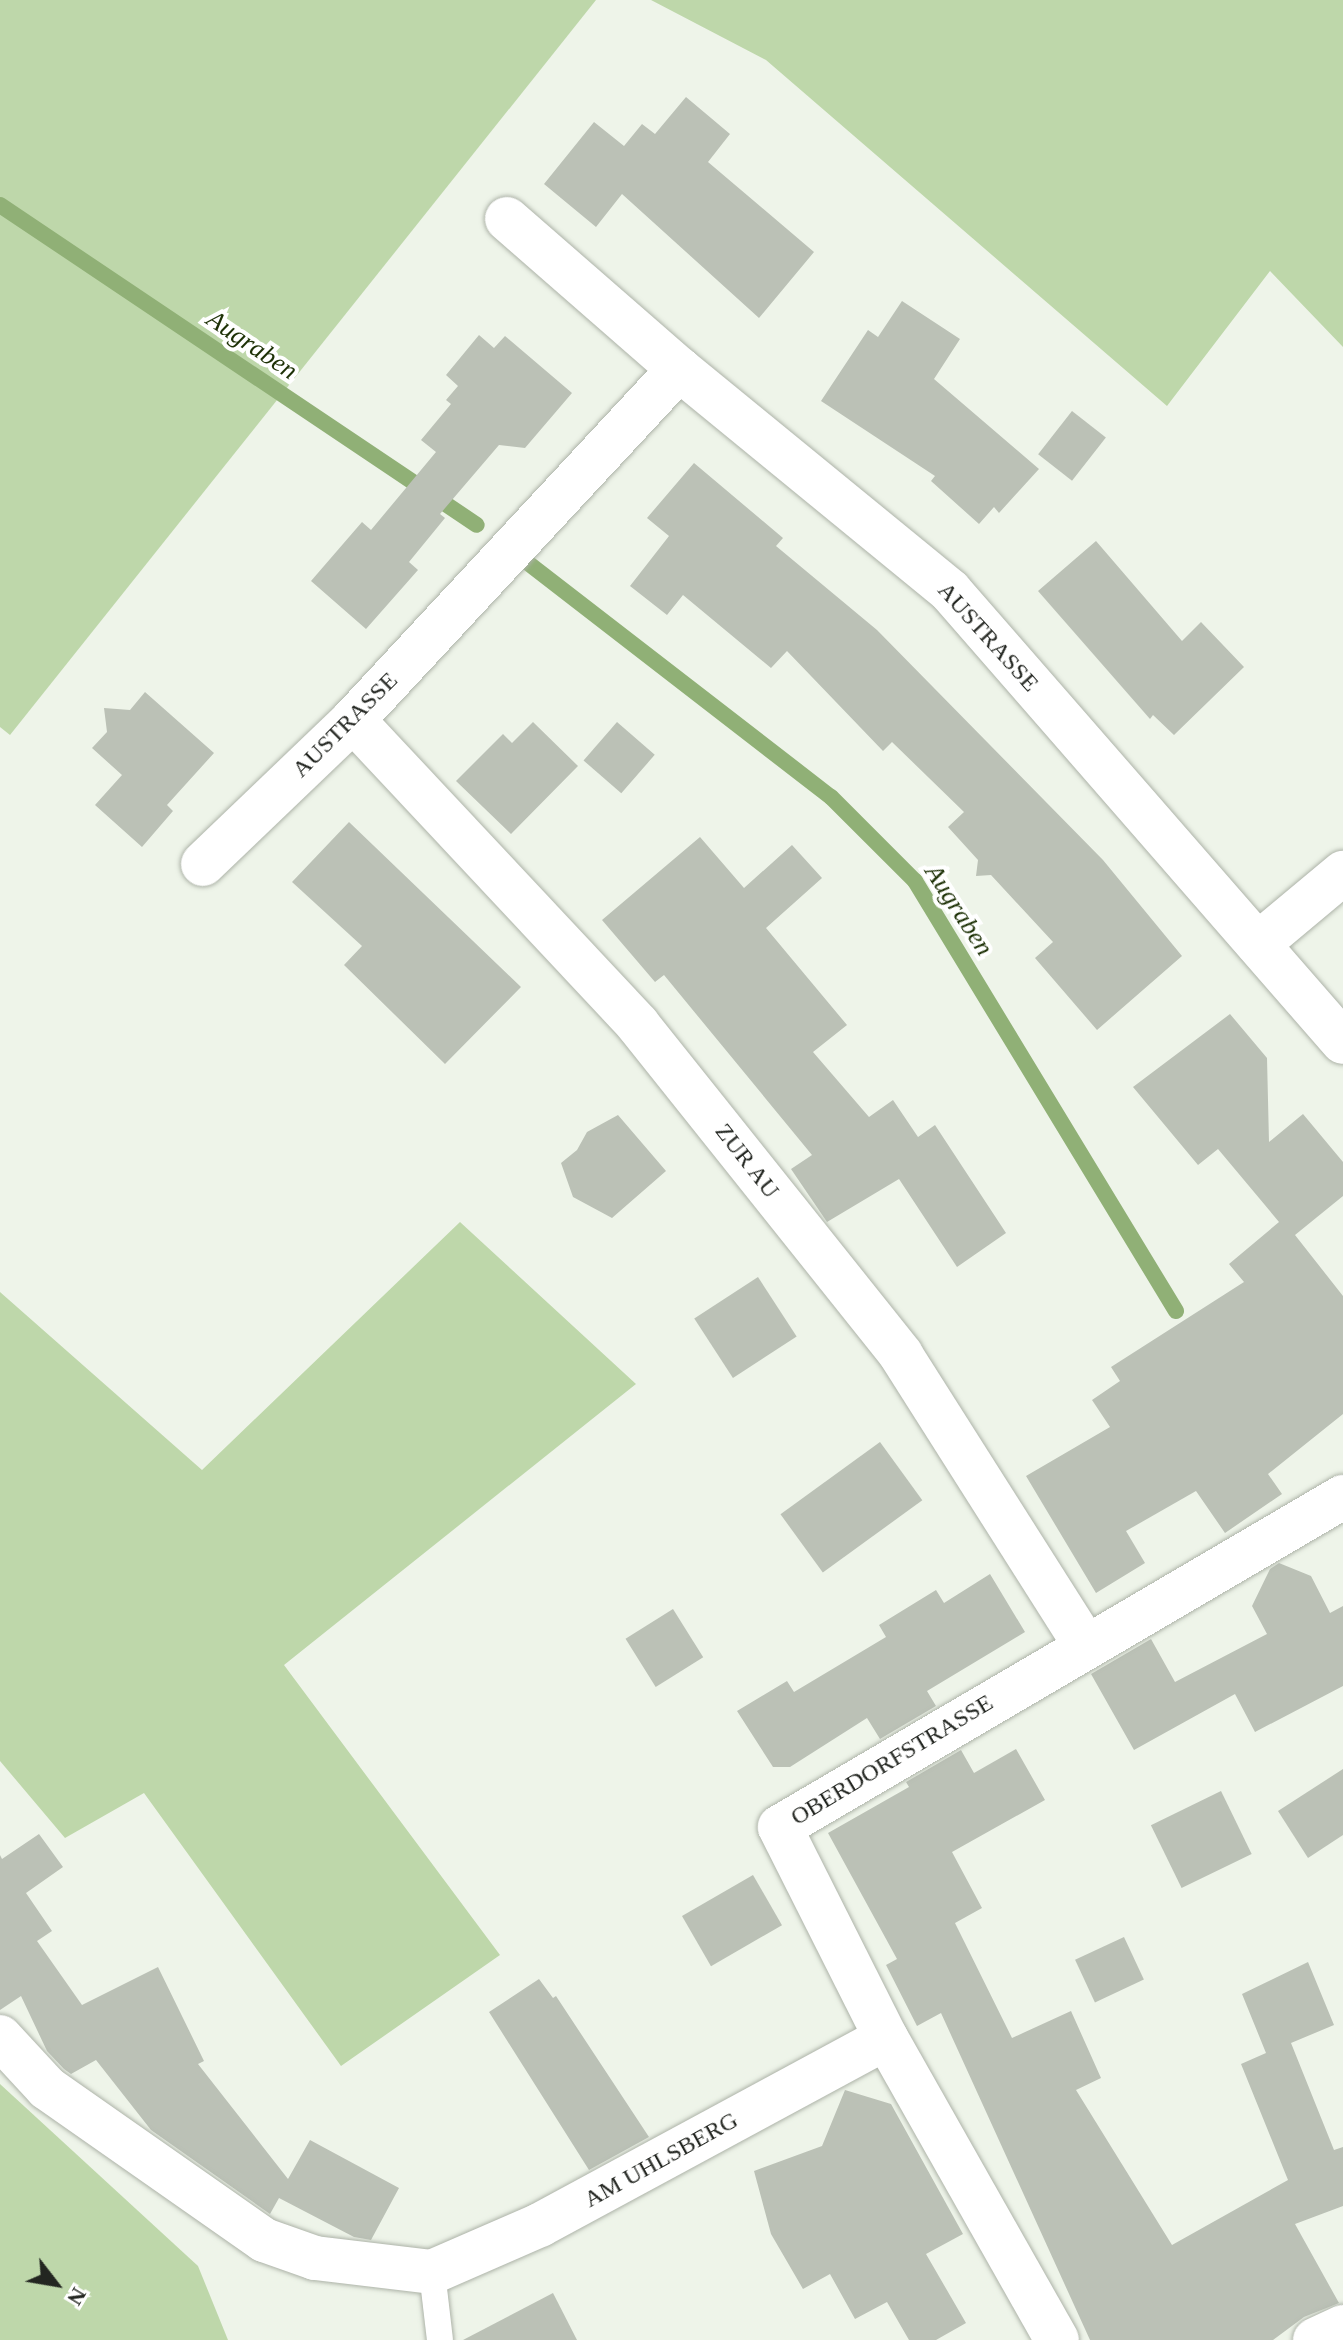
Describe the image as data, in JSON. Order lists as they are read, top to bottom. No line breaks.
{"streets":{"street":["AUSTRASSE","ZUR AU","OBERDORFSTRASSE","AM UHLSBERG"]},"crossings":[["AUSTRASSE","ZUR AU"],["ZUR AU","OBERDORFSTRASSE"],["OBERDORFSTRASSE","AM UHLSBERG"]],"water":["Augraben"],"north":"bottom right"}
